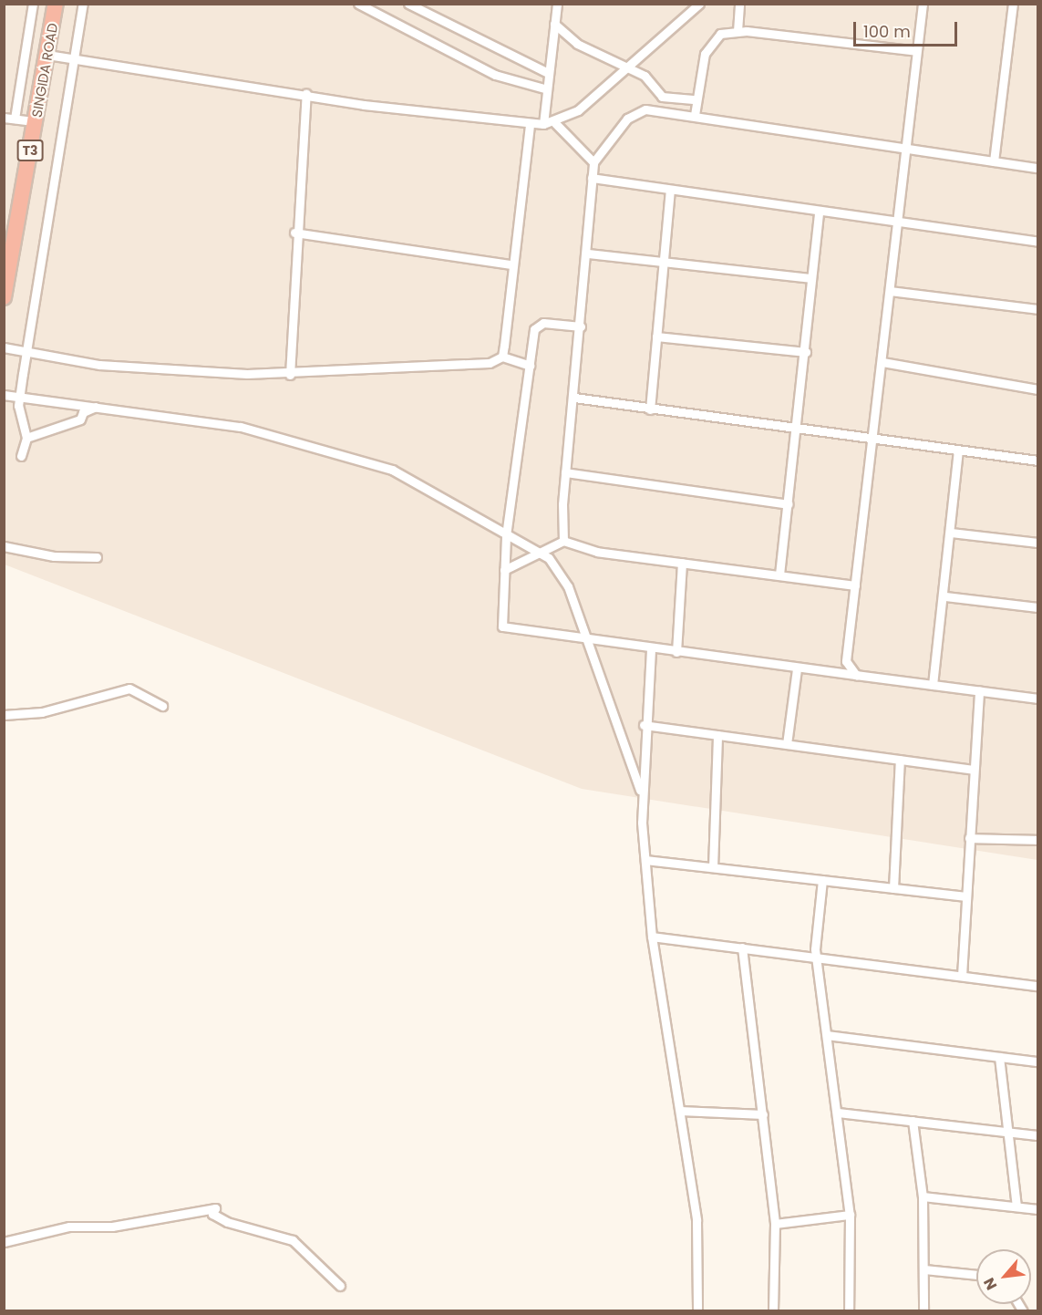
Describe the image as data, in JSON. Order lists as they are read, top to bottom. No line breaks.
{"streets":{"highway":["SINGIDA ROAD","T3"]},"scale_bar":"100 m","north":"bottom left"}
